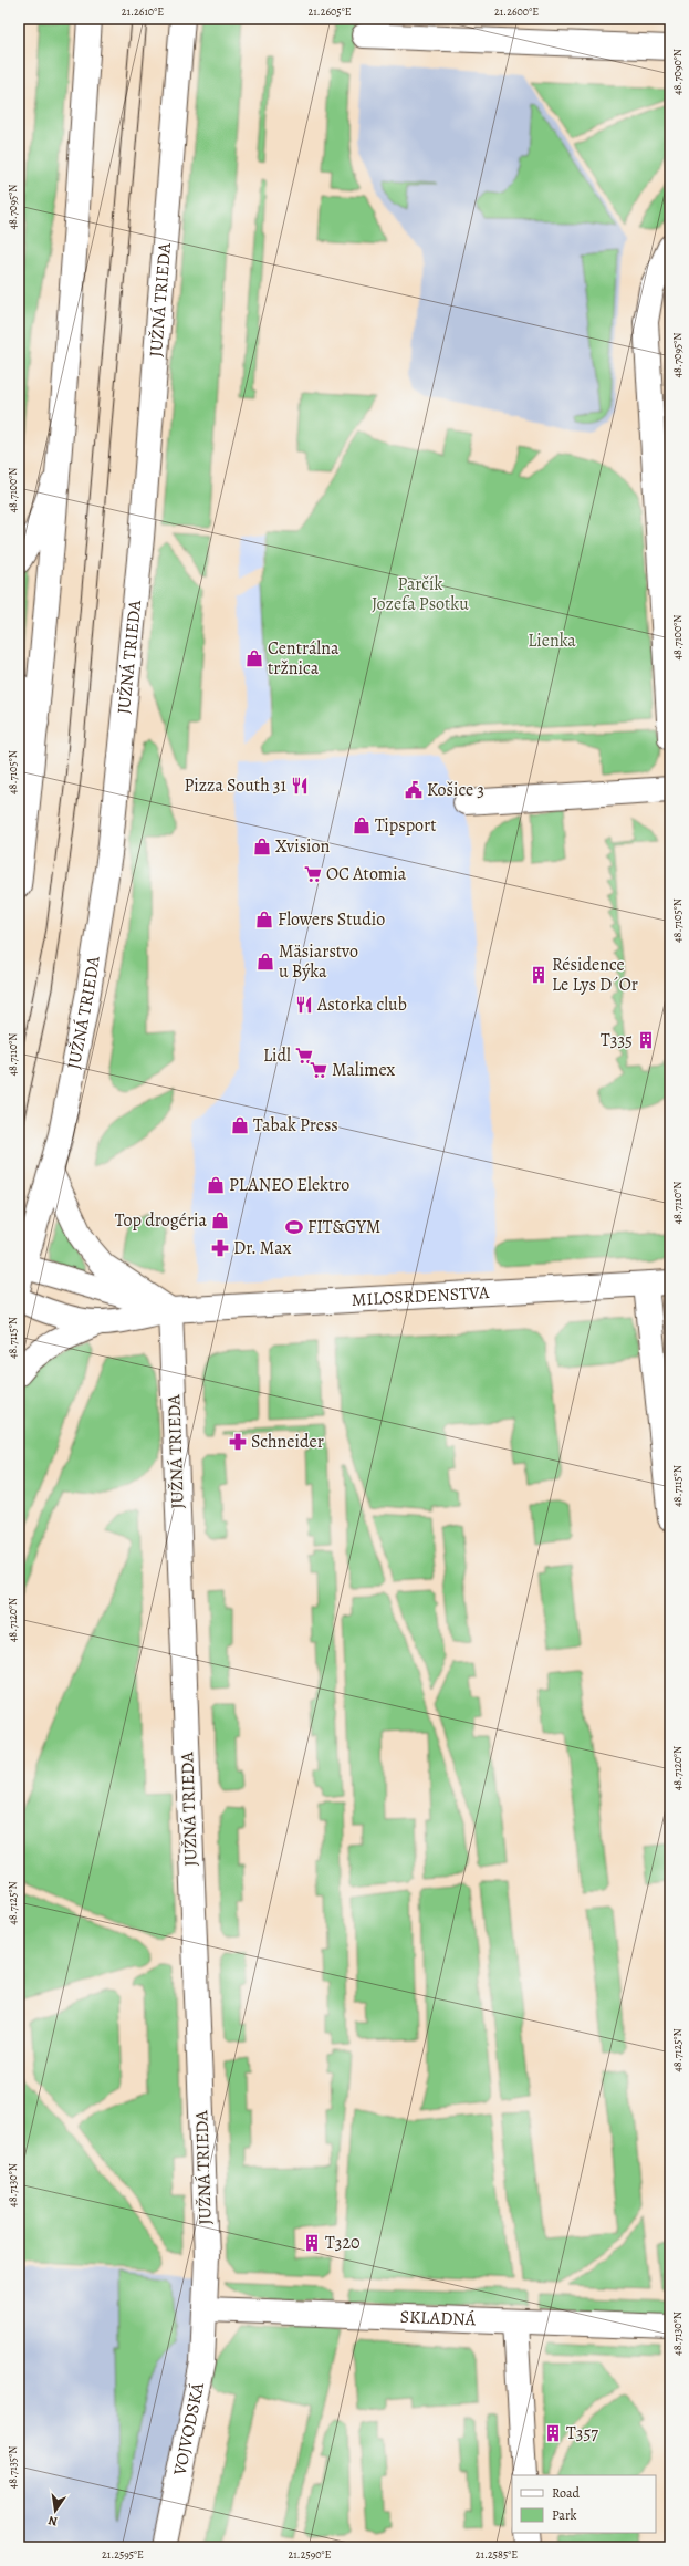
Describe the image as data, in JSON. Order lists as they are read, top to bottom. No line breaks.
{"streets":{"street":["JUŽNÁ TRIEDA","MILOSRDENSTVA","SKLADNÁ","VOJVODSKÁ"]},"crossings":[["JUŽNÁ TRIEDA","MILOSRDENSTVA"],["JUŽNÁ TRIEDA","SKLADNÁ"],["JUŽNÁ TRIEDA","VOJVODSKÁ"],["SKLADNÁ","VOJVODSKÁ"]],"parks":["Parčík Jozefa Psotku","Lienka"],"places":{"shop":["Centrálna tržnica","Tipsport","Xvision","Flowers Studio","Mäsiarstvo u Býka","Tabak Press","PLANEO Elektro","Top drogéria"],"restaurant":["Pizza South 31","Astorka club"],"public building":["Košice 3"],"supermarket":["OC Atomia","Lidl","Malimex"],"building":["Résidence Le Lys D´Or","T335","T320","T357"],"sports":["FIT&GYM"],"pharmacy":["Dr. Max","Schneider"]},"legend":["Road","Park"],"north":"bottom","coordinates":["21.2610°E","21.2605°E","21.2600°E","48.7090°N","48.7095°N","48.7100°N","48.7105°N","48.7110°N","48.7115°N","48.7120°N","48.7125°N","48.7130°N","48.7135°N","21.2595°E","21.2590°E","21.2585°E"]}
